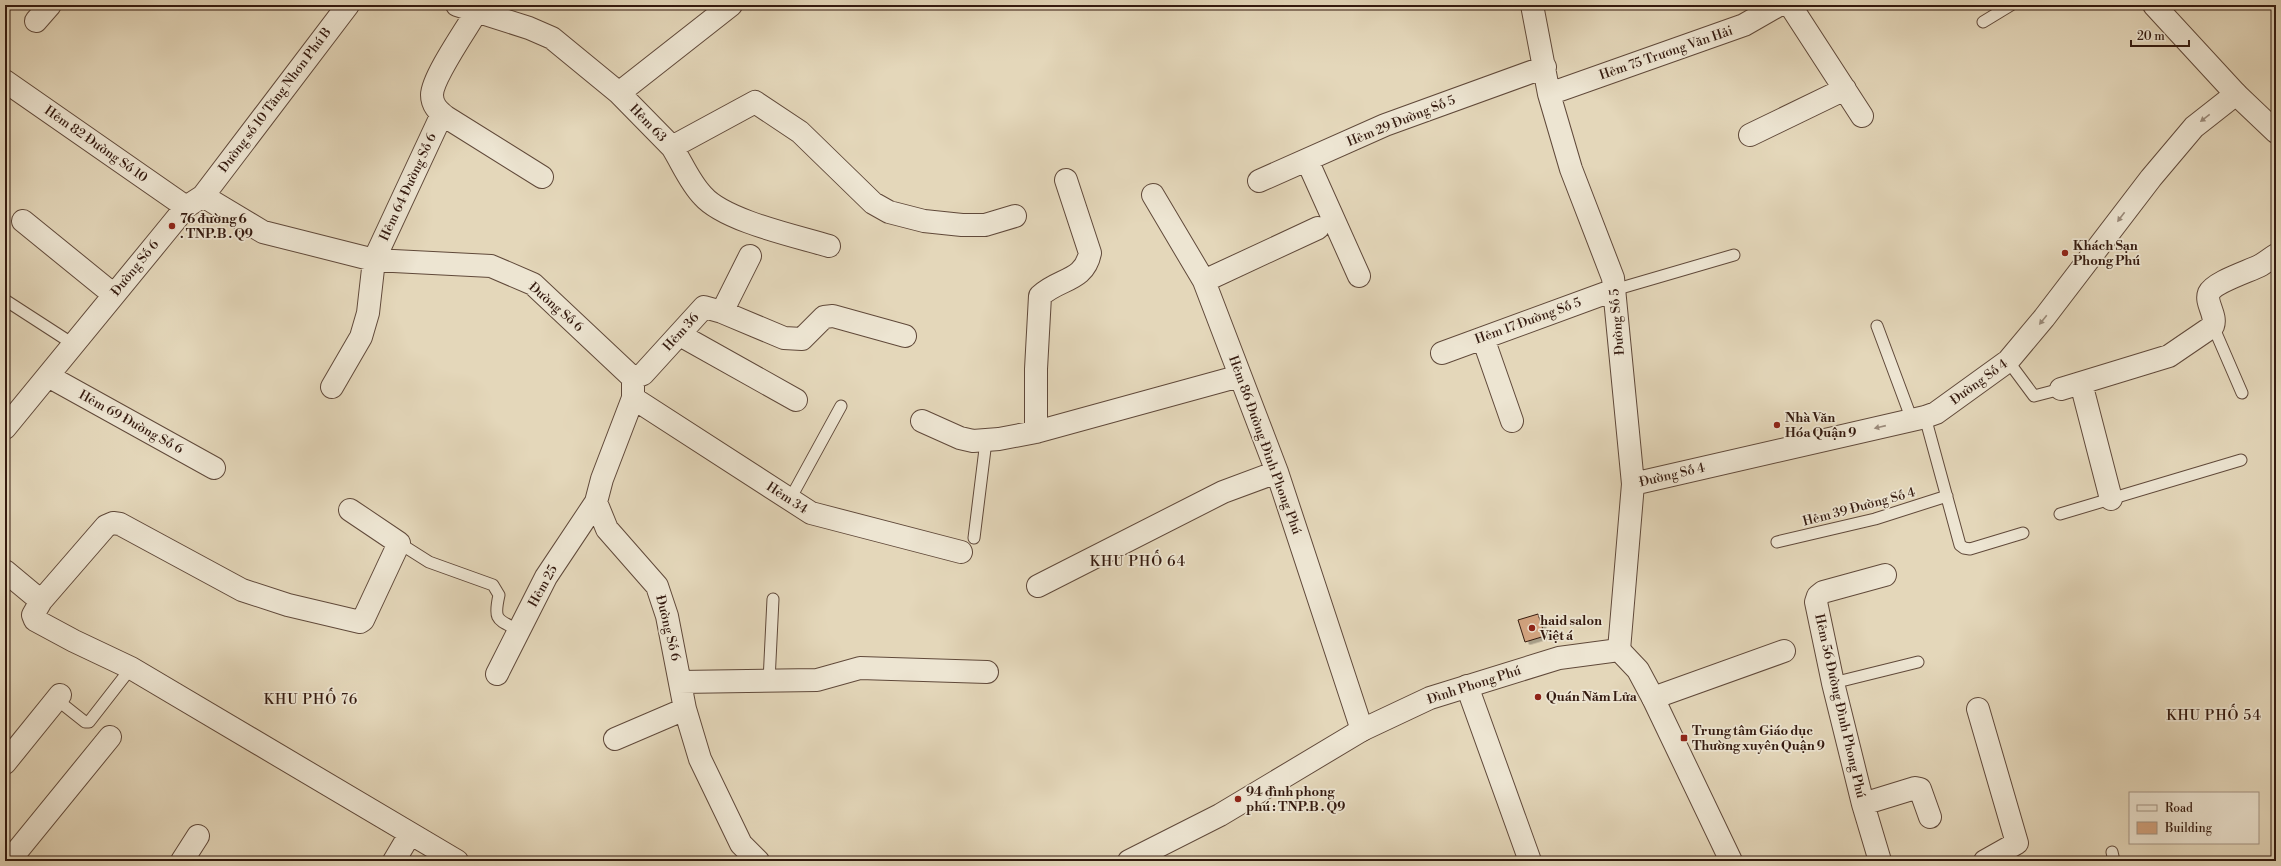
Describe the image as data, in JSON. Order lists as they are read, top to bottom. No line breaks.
{"streets":{"street":["Hẻm 75 Trương Văn Hải","Đường số 10 Tăng Nhơn Phú B","Hẻm 29 Đường Số 5","Hẻm 63","Hẻm 82 Đường Số 10","Hẻm 64 Đường Số 6","Đường Số 6","Hẻm 17 Đường Số 5","Đường Số 5","Hẻm 36","Đường Số 4","Hẻm 69 Đường Số 6","Hẻm 86 Đường Đình Phong Phú","Hẻm 34","Hẻm 25","Đình Phong Phú","Hẻm 56 Đường Đình Phong Phú"],"lane":["Hẻm 39 Đường Số 4"]},"crossings":[["Hẻm 75 Trương Văn Hải","Đường Số 5"],["Đường số 10 Tăng Nhơn Phú B","Hẻm 82 Đường Số 10"],["Đường số 10 Tăng Nhơn Phú B","Đường Số 6"],["Hẻm 29 Đường Số 5","Đường Số 5"],["Hẻm 82 Đường Số 10","Đường Số 6"],["Hẻm 64 Đường Số 6","Đường Số 6"],["Đường Số 6","Hẻm 36"],["Đường Số 6","Hẻm 69 Đường Số 6"],["Đường Số 6","Hẻm 34"],["Đường Số 6","Hẻm 25"],["Hẻm 17 Đường Số 5","Đường Số 5"],["Đường Số 5","Đường Số 4"],["Đường Số 5","Đình Phong Phú"],["Hẻm 36","Hẻm 34"],["Hẻm 86 Đường Đình Phong Phú","Đình Phong Phú"]],"one_way":["Đường Số 4"],"districts":["KHU PHỐ 64","KHU PHỐ 76","KHU PHỐ 54"],"places":{"other":["76 đường 6 . TNP.B . Q9","Khách Sạn Phong Phú","Nhà Văn Hóa Quận 9","haid salon Việt á","Quán Năm Lửa","94 đình phong phú : TNP.B . Q9"],"transit":["Trung tâm Giáo dục Thường xuyên Quận 9"]},"legend":["Road","Building"],"scale_bar":"20 m"}
